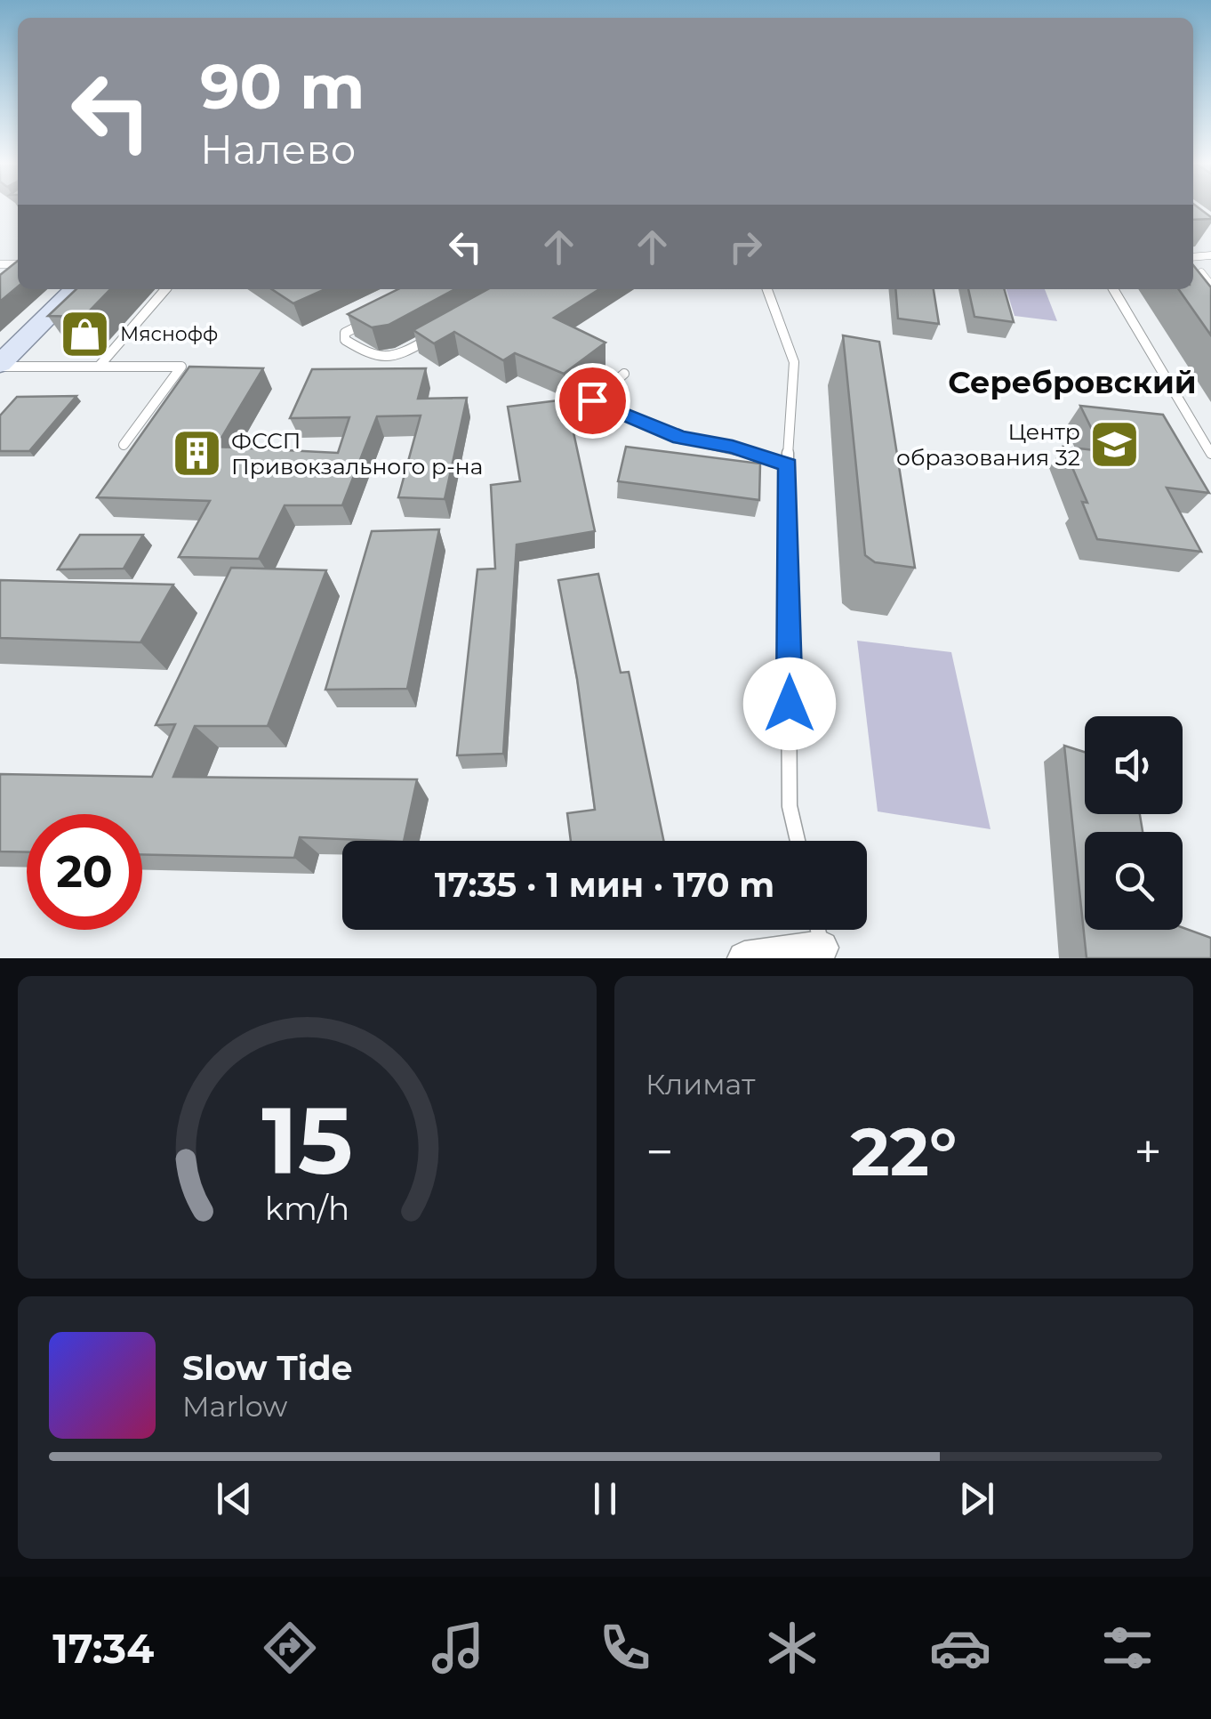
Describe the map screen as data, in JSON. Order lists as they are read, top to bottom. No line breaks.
{"districts":["Серебровский"],"places":{"shop":["Мяснофф"],"school or university":["Центр образования 32"],"building":["ФССП Привокзального р-на"]},"page":{"turn":["90 m","Налево"],"limit":"20","trip":"17:35 · 1 мин · 170 m","tile":"Климат","heat":["−","22°","+"],"song":["Slow Tide","Marlow"],"tabs":"17:34","gauge":["15","km/h"]}}
